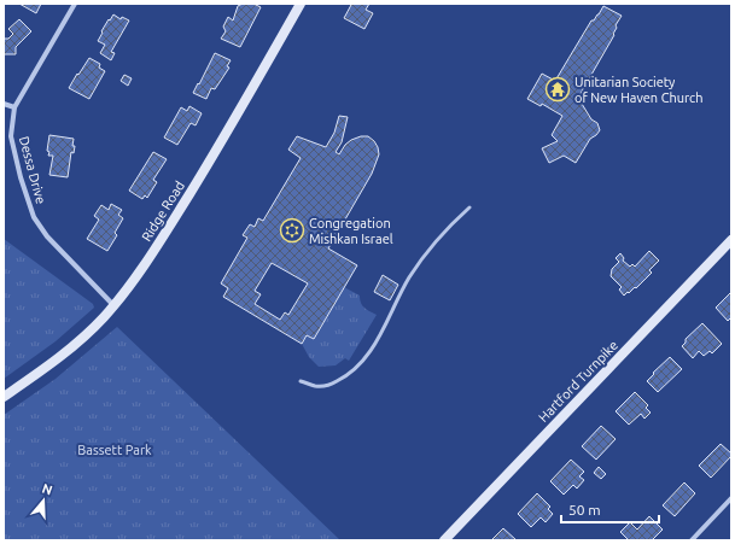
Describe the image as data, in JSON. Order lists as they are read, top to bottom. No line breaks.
{"streets":{"main road":["Ridge Road","Hartford Turnpike"],"street":["Dessa Drive"]},"crossings":[["Dessa Drive","Ridge Road"]],"parks":["Bassett Park"],"places":{"temple":["Unitarian Society of New Haven Church"],"synagogue":["Congregation Mishkan Israel"]},"scale_bar":"50 m","north":"top"}
